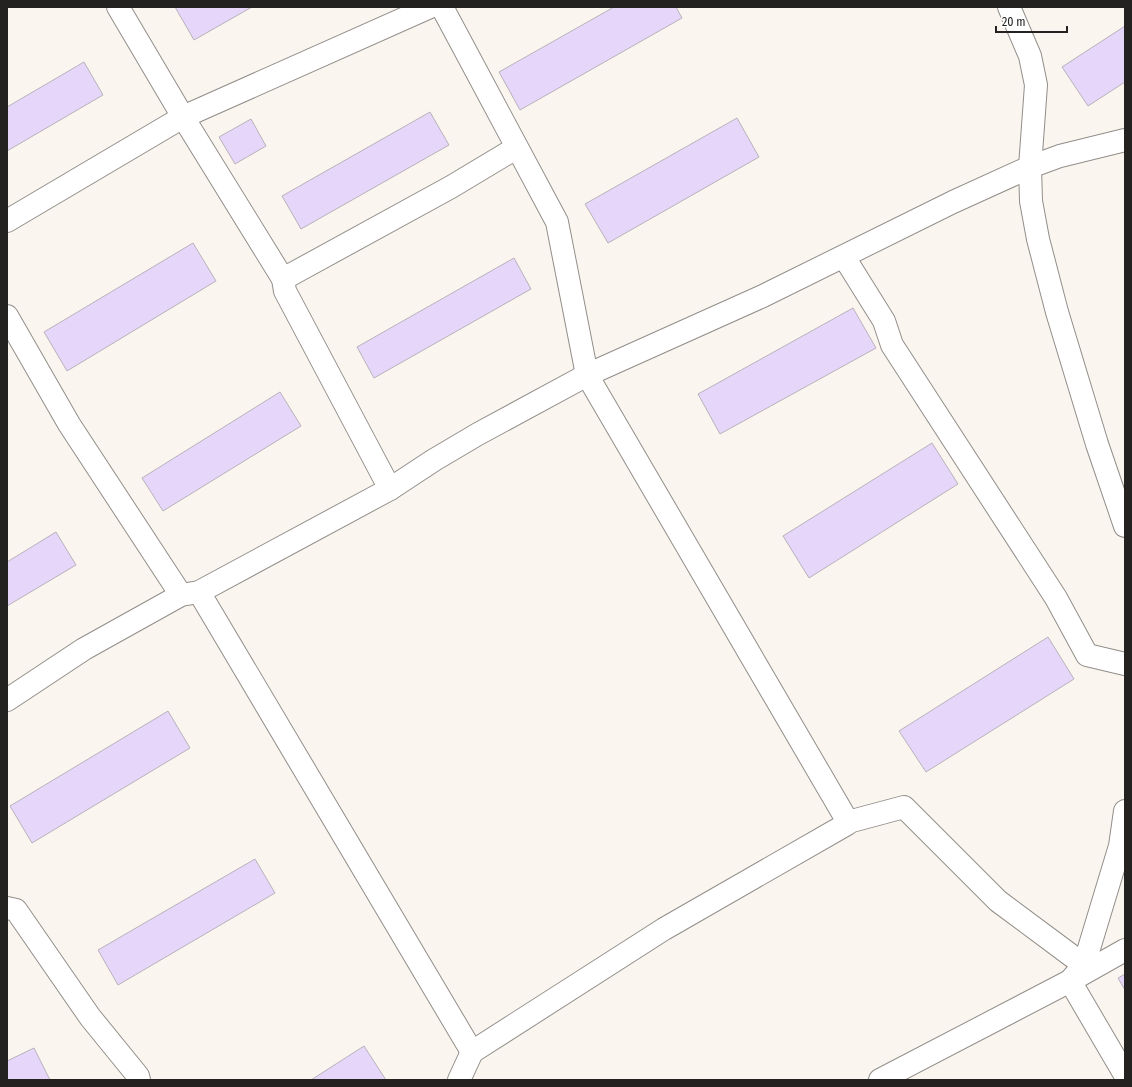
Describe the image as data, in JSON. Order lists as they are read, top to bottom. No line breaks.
{"scale_bar":"20 m"}
